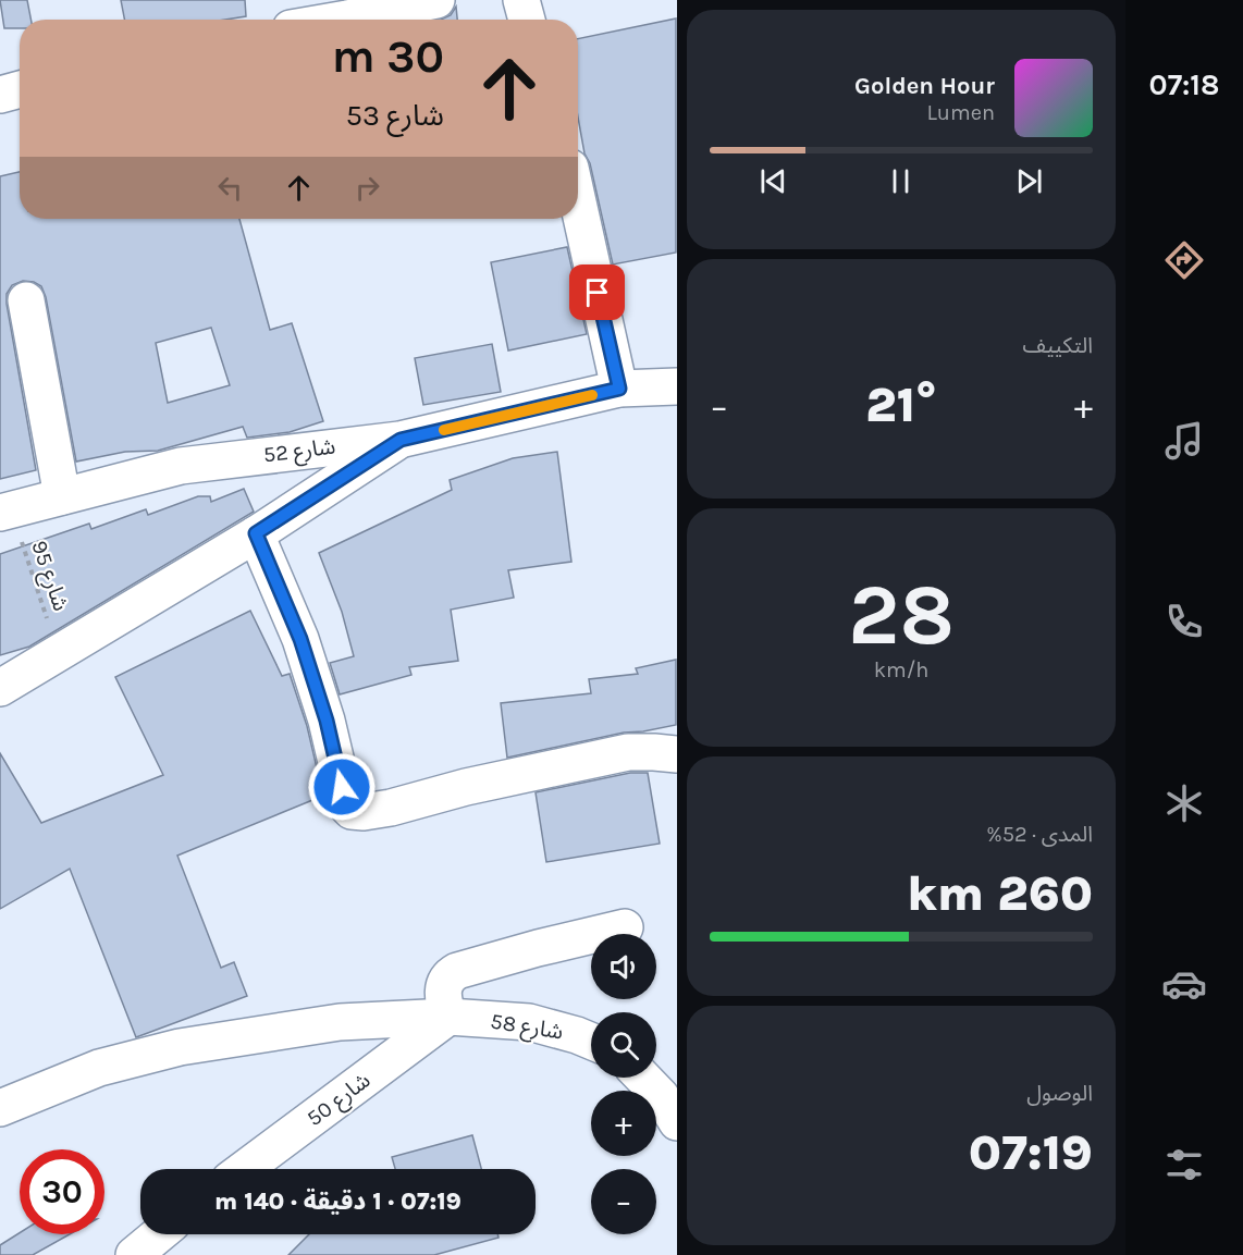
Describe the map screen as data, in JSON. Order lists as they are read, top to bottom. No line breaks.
{"streets":{"street":["شارع 52","شارع 58","شارع 50"],"path":["شارع 95"]},"crossings":[["شارع 52","شارع 95"],["شارع 58","شارع 50"]],"page":{"tabs":"07:18","turn":["30 m","شارع 53"],"song":["Golden Hour","Lumen"],"tile":["التكييف",["28","km/h"],["المدى · 52%","260 km"],["الوصول","07:19"]],"heat":["−","21°","+"],"map_buttons":["+","−"],"limit":"30","trip":"07:19 · 1 دقيقة · 140 m"}}
